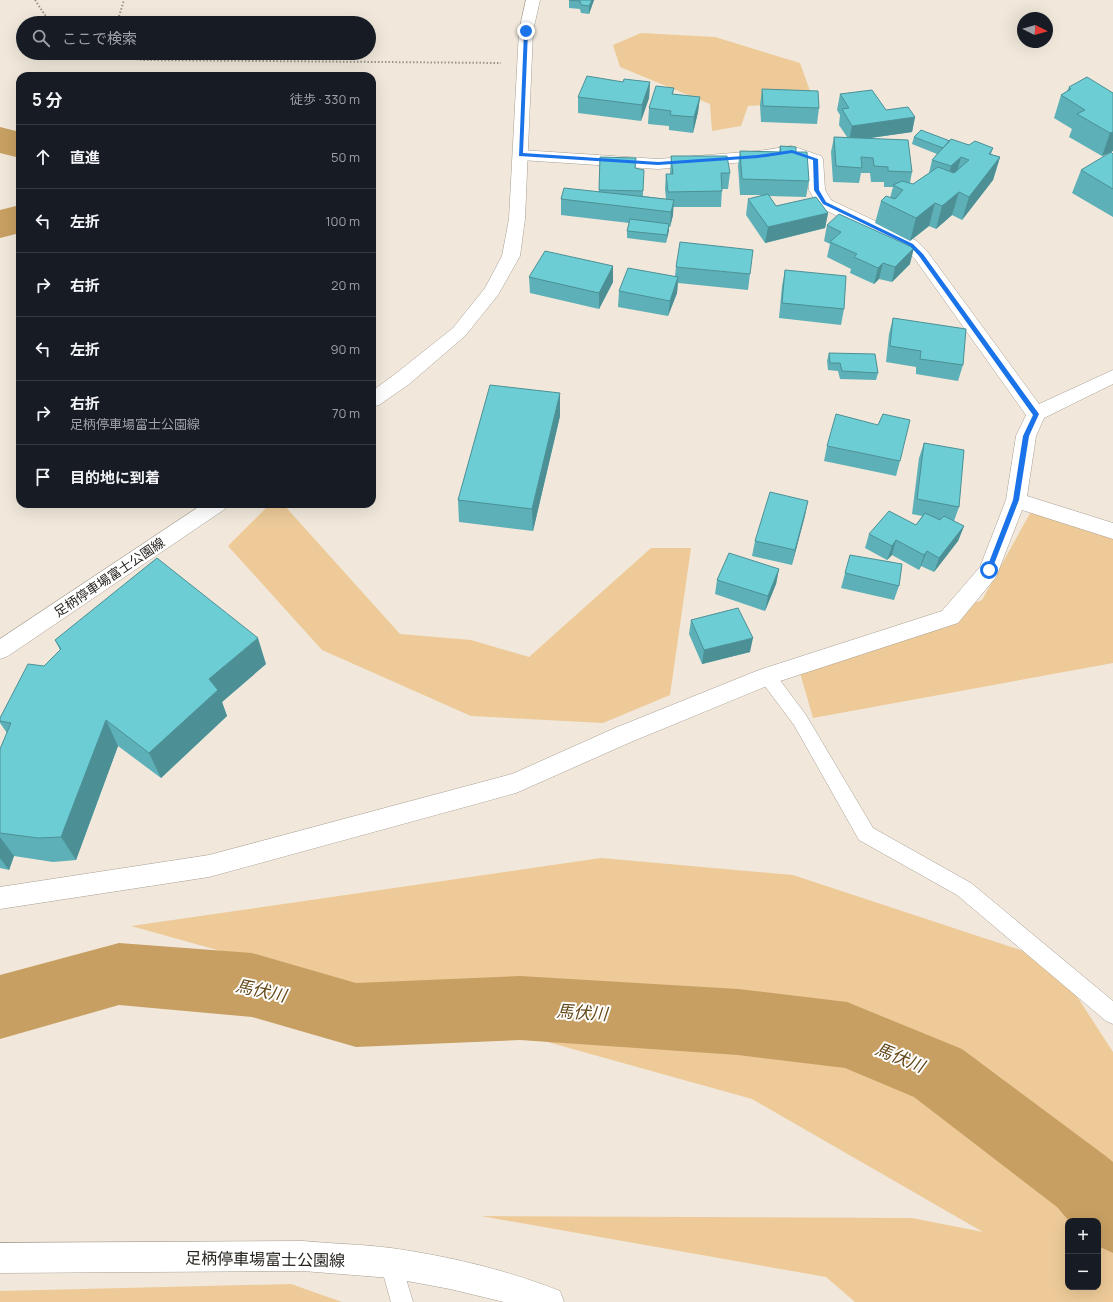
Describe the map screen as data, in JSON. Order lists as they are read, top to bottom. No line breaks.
{"streets":{"street":["足柄停車場富士公園線"]},"water":["馬伏川"],"north":"right","page":{"search":"ここで検索","heading":["5 分","徒歩 · 330 m"],"list":[["直進","50 m"],["左折","100 m"],["右折","20 m"],["左折","90 m"],["右折","足柄停車場富士公園線","70 m"],"目的地に到着"],"map_buttons":["+","−"]}}
